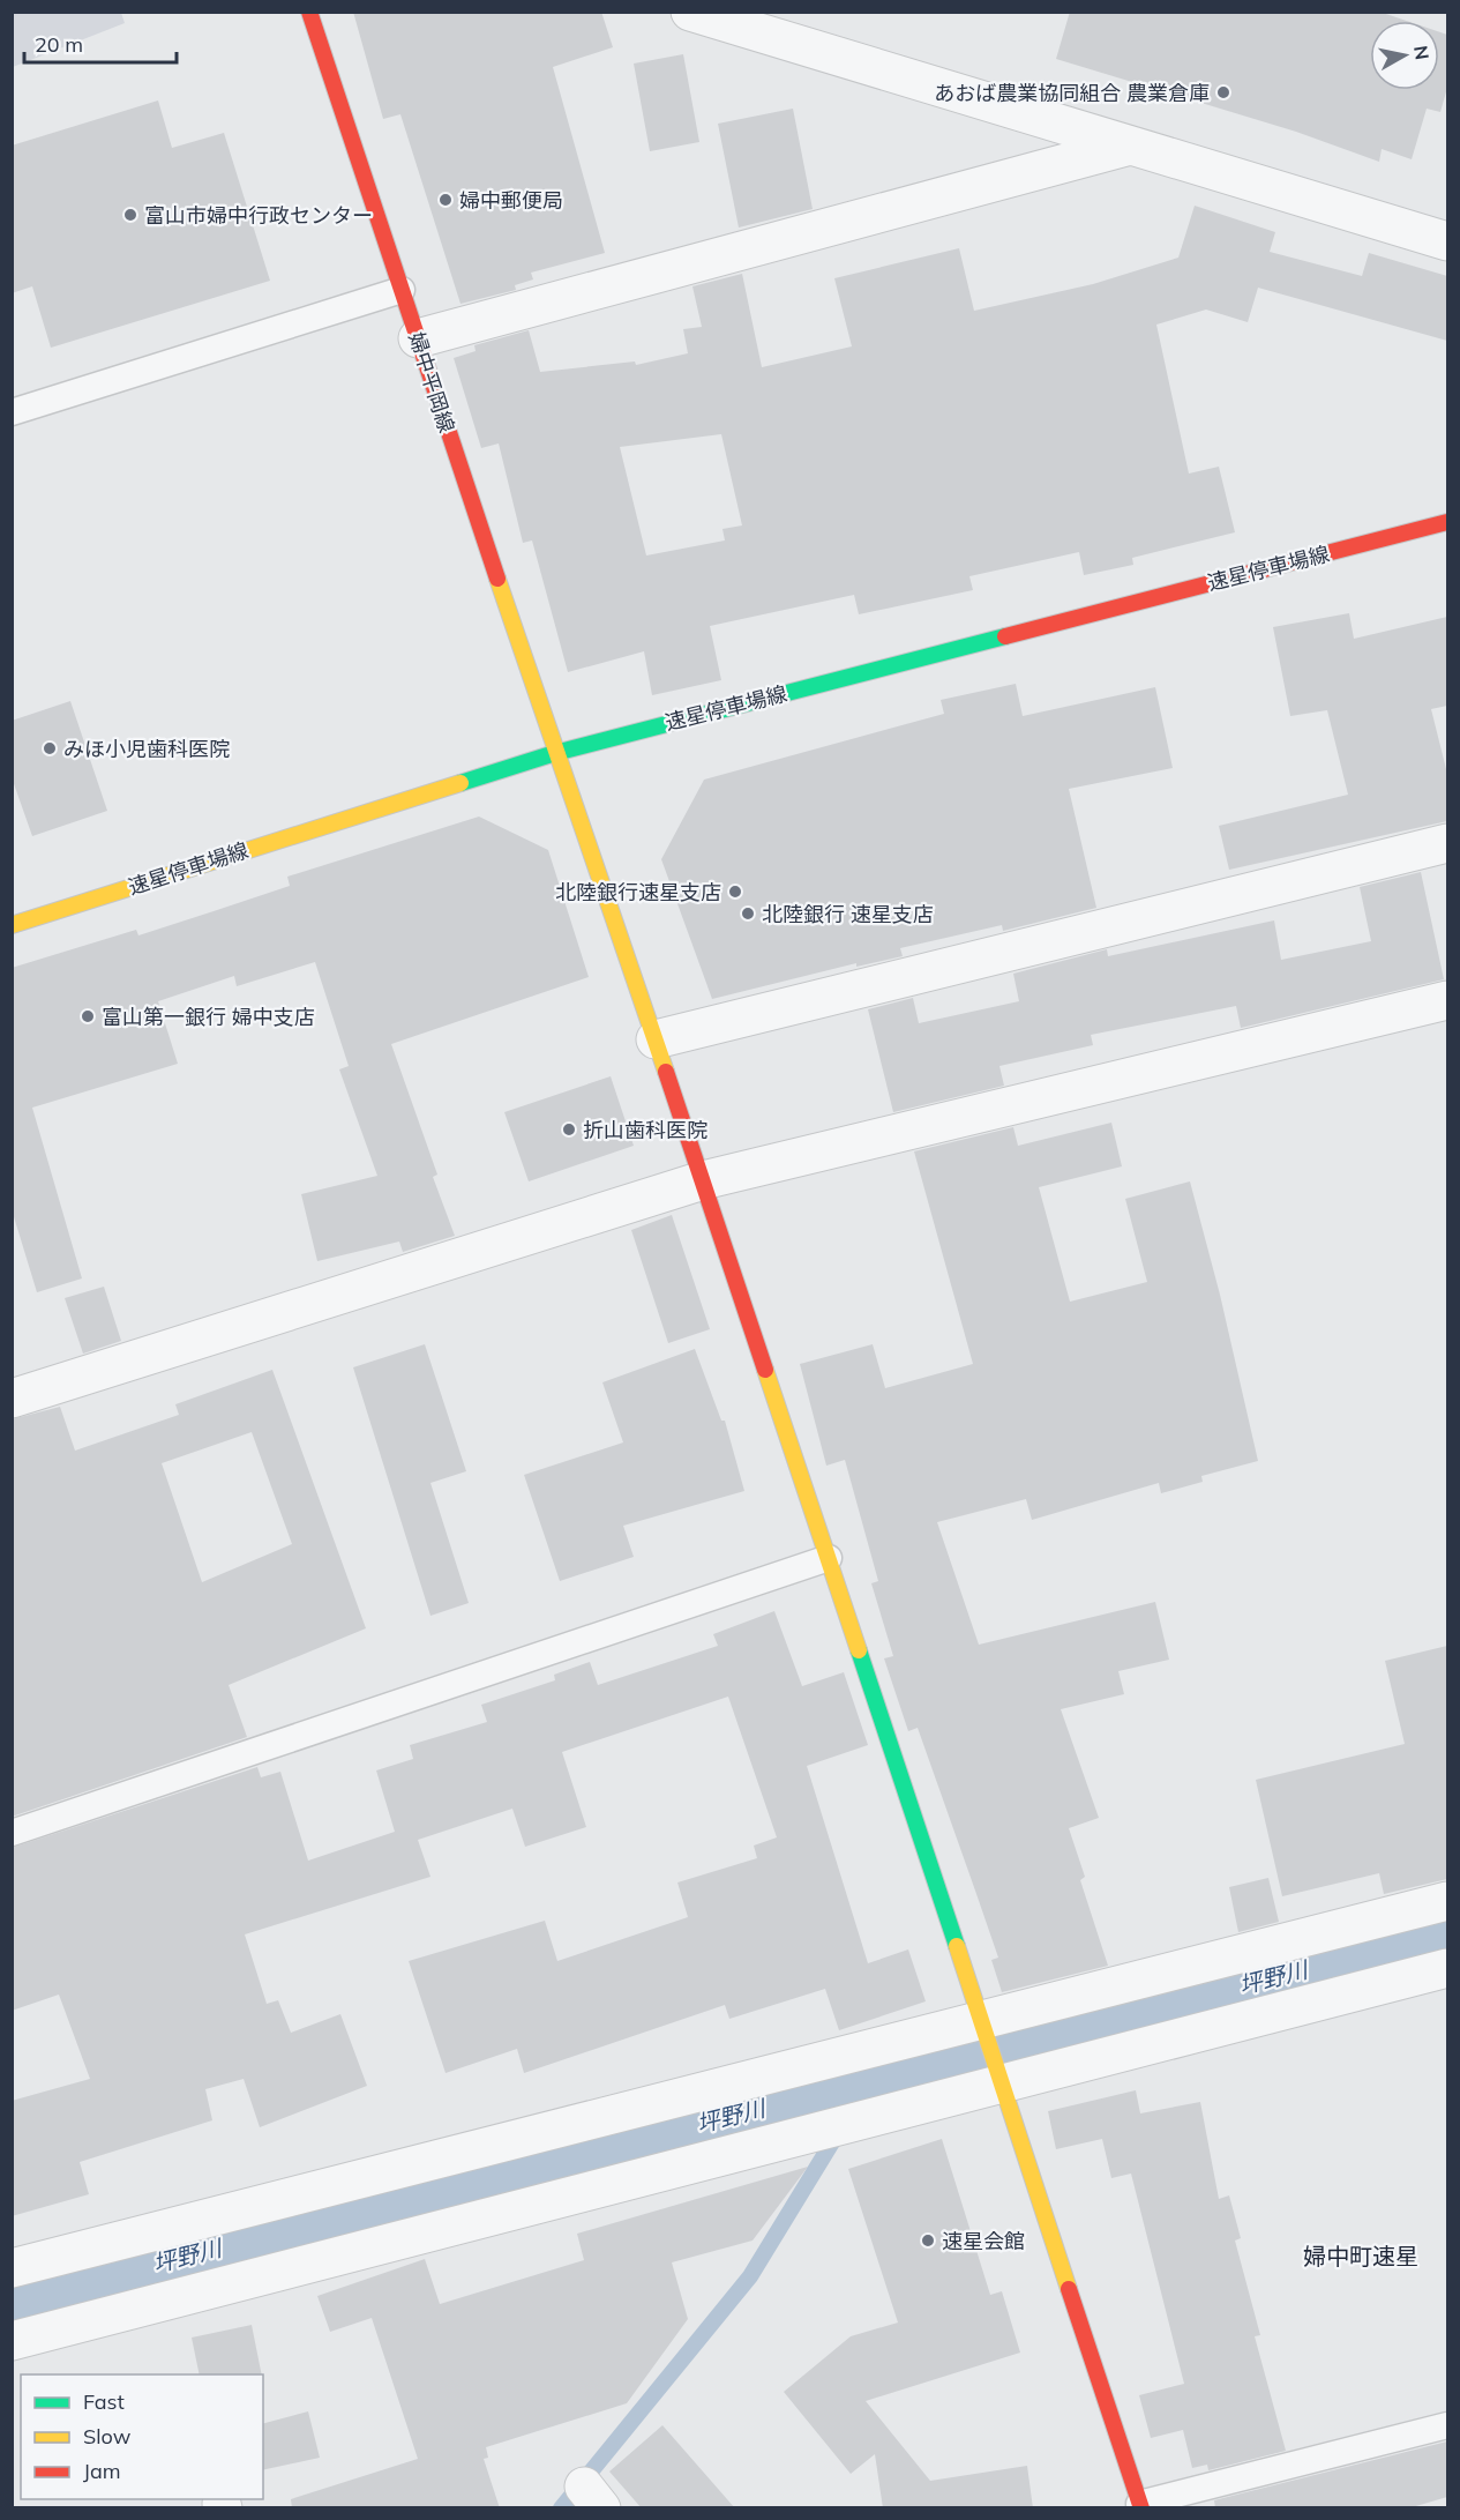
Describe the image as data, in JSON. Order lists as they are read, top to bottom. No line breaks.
{"streets":{"main road":["婦中平岡線","速星停車場線"]},"crossings":[["婦中平岡線","速星停車場線"]],"districts":["婦中町速星"],"water":["坪野川"],"places":["あおば農業協同組合 農業倉庫","婦中郵便局","富山市婦中行政センター","みほ小児歯科医院","北陸銀行速星支店","北陸銀行 速星支店","富山第一銀行 婦中支店","折山歯科医院","速星会館"],"legend":["Fast","Slow","Jam"],"scale_bar":"20 m","north":"right"}
